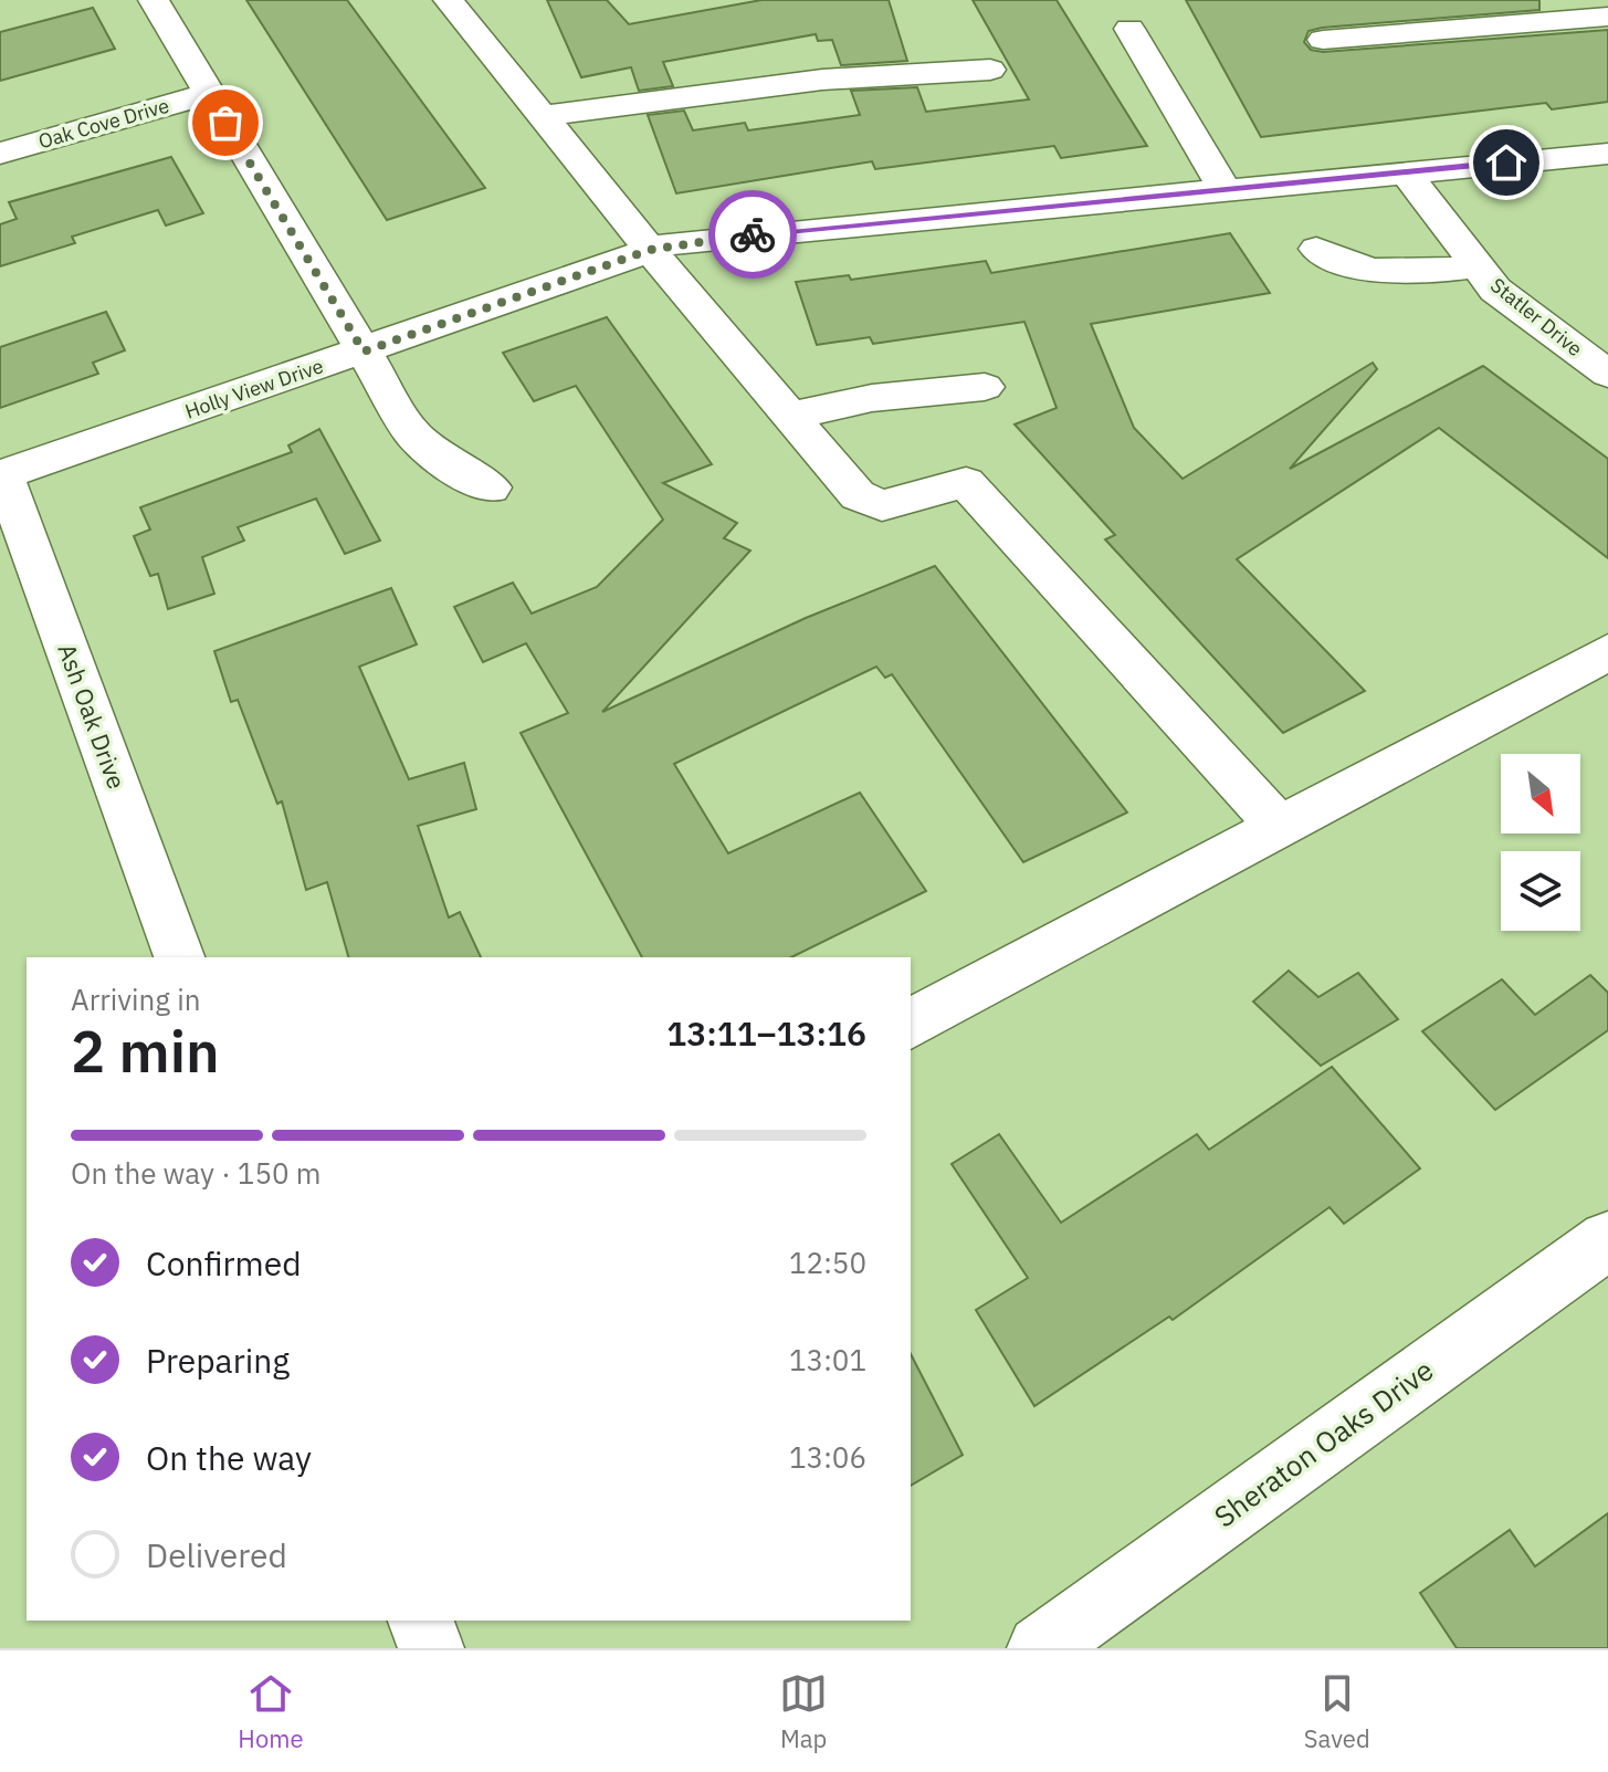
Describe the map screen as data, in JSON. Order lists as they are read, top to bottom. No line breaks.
{"streets":{"street":["Oak Cove Drive","Statler Drive","Holly View Drive","Ash Oak Drive","Sheraton Oaks Drive"]},"crossings":[["Statler Drive","Holly View Drive"],["Holly View Drive","Ash Oak Drive"]],"north":"bottom right","page":{"heading":["2 min","Arriving in","13:11–13:16"],"bar":"On the way · 150 m","list":[["Confirmed","12:50"],["Preparing","13:01"],["On the way","13:06"],"Delivered"],"tabs":["Home","Map","Saved"]}}
